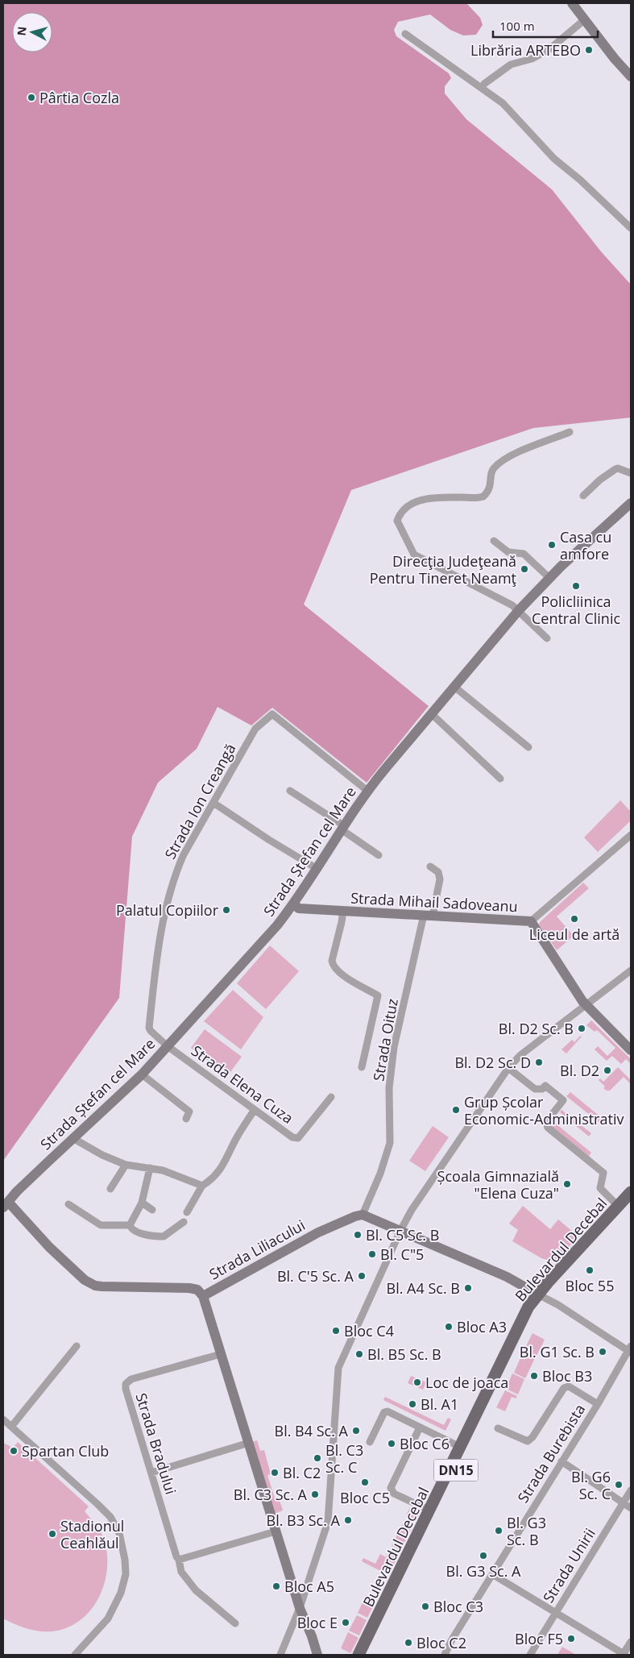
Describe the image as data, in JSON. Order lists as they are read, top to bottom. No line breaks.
{"streets":{"main road":["Bulevardul Decebal","DN15"],"street":["Strada Ion Creangă","Strada Ștefan cel Mare","Strada Mihail Sadoveanu","Strada Oituz","Strada Elena Cuza","Strada Liliacului","Strada Bradului","Strada Burebista","Strada Unirii"]},"crossings":[["Strada Ion Creangă","Strada Ștefan cel Mare"],["Strada Ion Creangă","Strada Elena Cuza"],["Strada Ștefan cel Mare","Strada Mihail Sadoveanu"],["Strada Ștefan cel Mare","Strada Elena Cuza"],["Strada Ștefan cel Mare","Strada Liliacului"],["Strada Mihail Sadoveanu","Strada Oituz"],["Strada Oituz","Strada Liliacului"]],"places":["Librăria ARTEBO","Pârtia Cozla","Casa cu amfore","Direcţia Judeţeană Pentru Tineret Neamţ","Policliinica Central Clinic","Palatul Copiilor","Liceul de artă","Bl. D2 Sc. B","Bl. D2 Sc. D","Bl. D2","Grup Școlar Economic-Administrativ","Școala Gimnazială \"Elena Cuza\"","Bl. C5 Sc. B","Bl. C\"5","Bloc 55","Bl. C'5 Sc. A","Bl. A4 Sc. B","Bloc A3","Bloc C4","Bl. G1 Sc. B","Bl. B5 Sc. B","Bloc B3","Loc de joaca","Bl. A1","Bl. B4 Sc. A","Bloc C6","Spartan Club","Bl. C3 Sc. C","Bl. C2","Bloc C5","Bl. G6 Sc. C","Bl. C3 Sc. A","Bl. B3 Sc. A","Bl. G3 Sc. B","Stadionul Ceahlăul","Bl. G3 Sc. A","Bloc A5","Bloc C3","Bloc E","Bloc F5","Bloc C2"],"scale_bar":"100 m","north":"left"}
